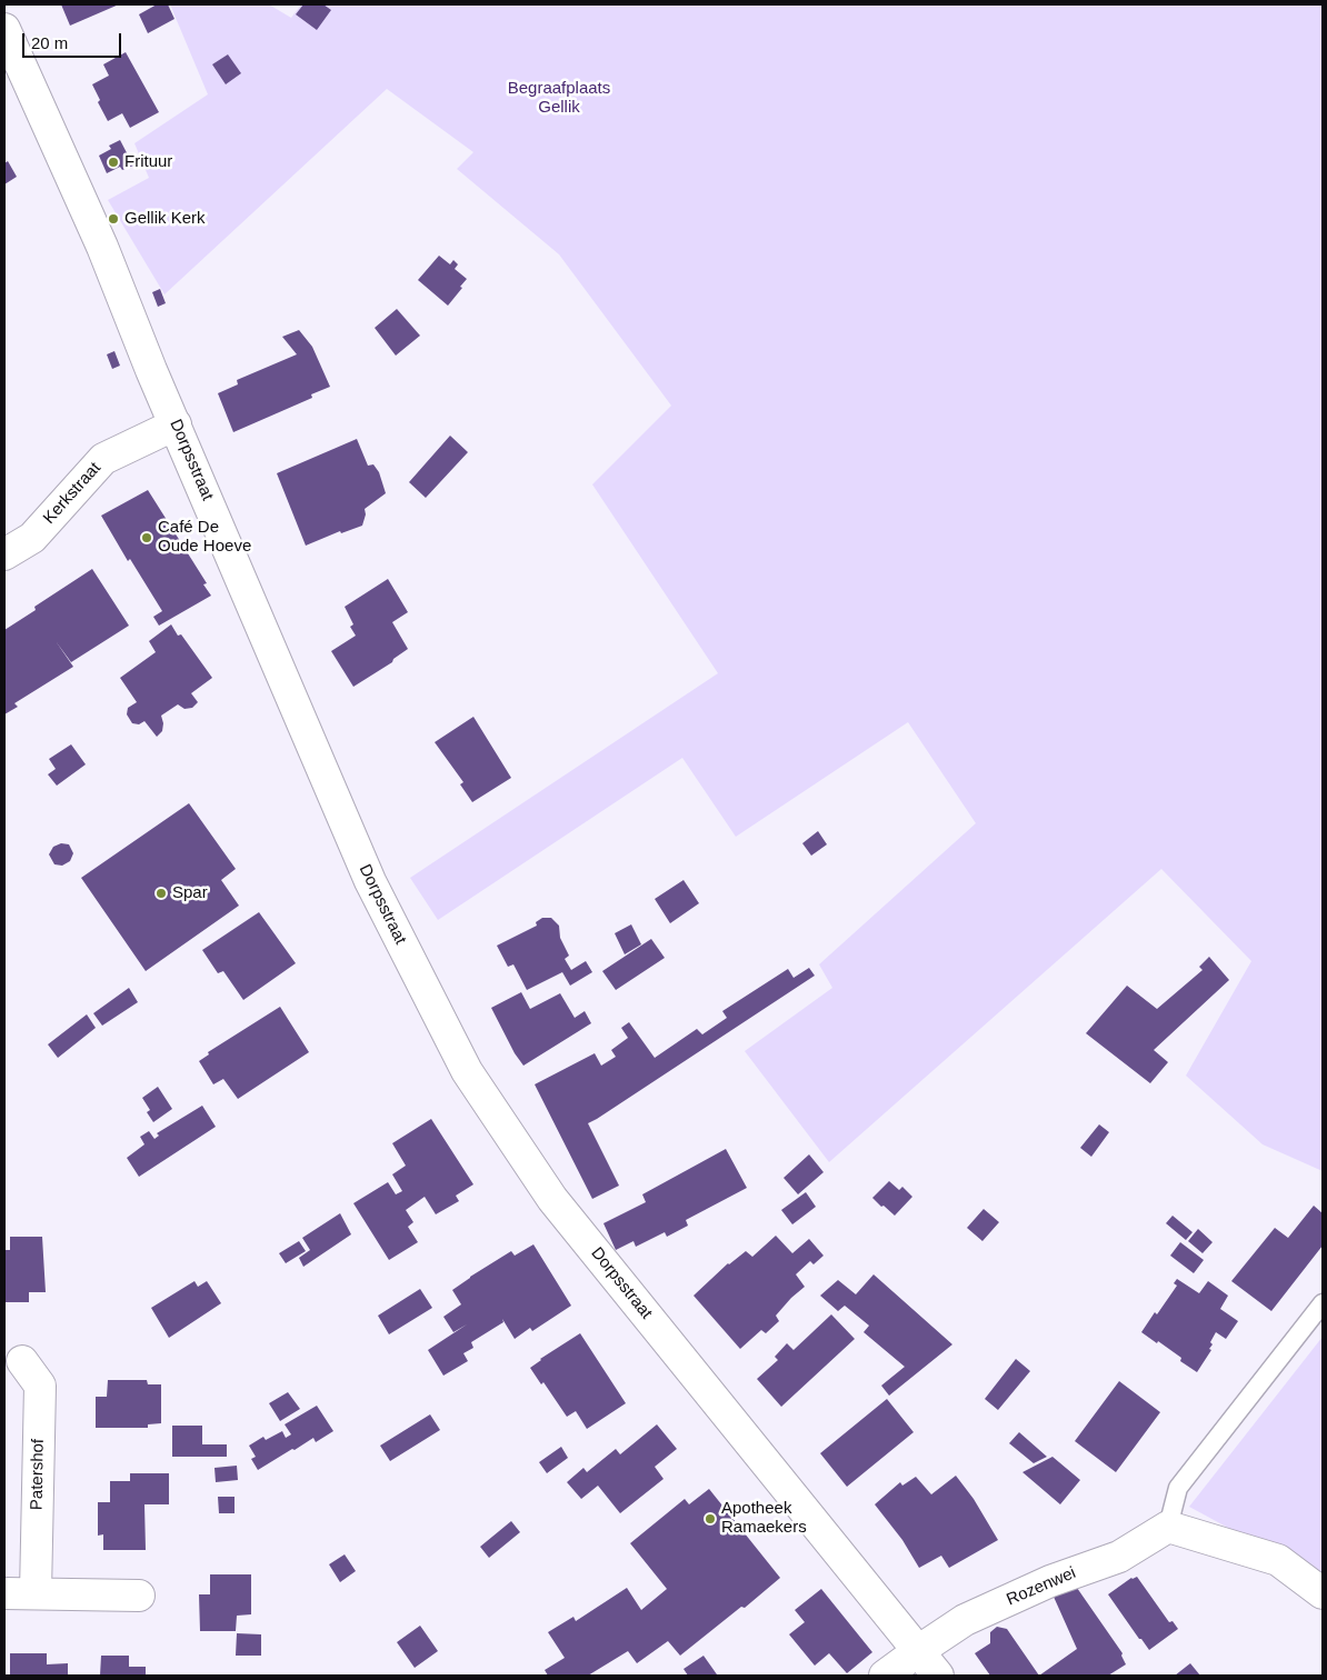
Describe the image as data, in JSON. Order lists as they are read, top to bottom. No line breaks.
{"streets":{"street":["Dorpsstraat","Kerkstraat","Patershof","Rozenwei"]},"crossings":[["Dorpsstraat","Kerkstraat"],["Dorpsstraat","Rozenwei"]],"parks":["Begraafplaats Gellik"],"places":["Frituur","Gellik Kerk","Café De Oude Hoeve","Spar","Apotheek Ramaekers"],"scale_bar":"20 m"}
